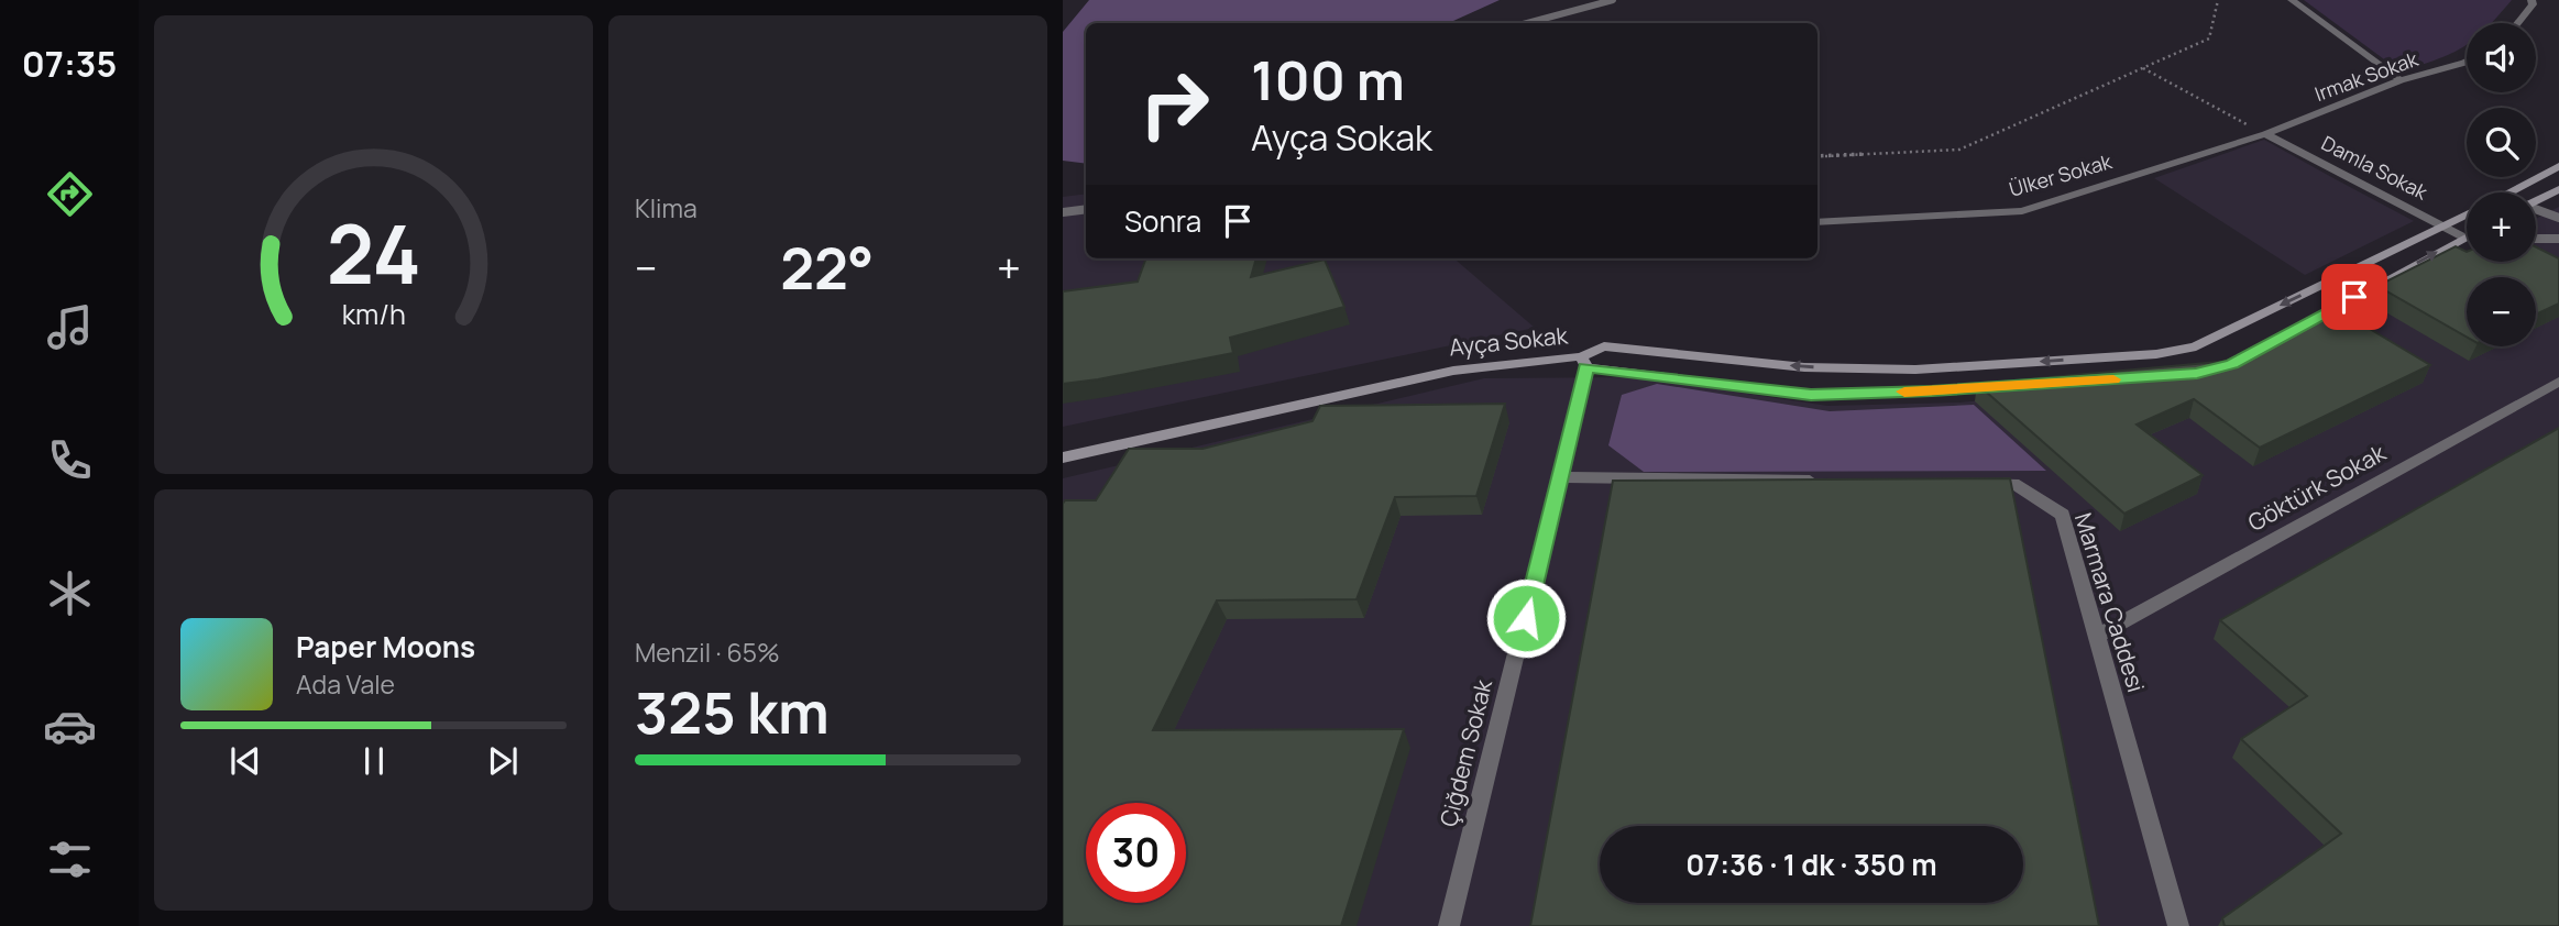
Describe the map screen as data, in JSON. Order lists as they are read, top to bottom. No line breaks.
{"streets":{"street":["Irmak Sokak","Damla Sokak","Ülker Sokak","Ayça Sokak","Göktürk Sokak","Marmara Caddesi","Çiğdem Sokak"]},"crossings":[["Irmak Sokak","Damla Sokak"],["Irmak Sokak","Ülker Sokak"],["Damla Sokak","Ülker Sokak"],["Ayça Sokak","Çiğdem Sokak"],["Göktürk Sokak","Marmara Caddesi"]],"page":{"tabs":"07:35","tile":["Klima",["Menzil · 65%","325 km"]],"map_buttons":["+","−"],"turn":["100 m","Ayça Sokak"],"then":"Sonra","heat":["−","22°","+"],"song":["Paper Moons","Ada Vale"],"limit":"30","trip":"07:36 · 1 dk · 350 m","gauge":["24","km/h"]}}
